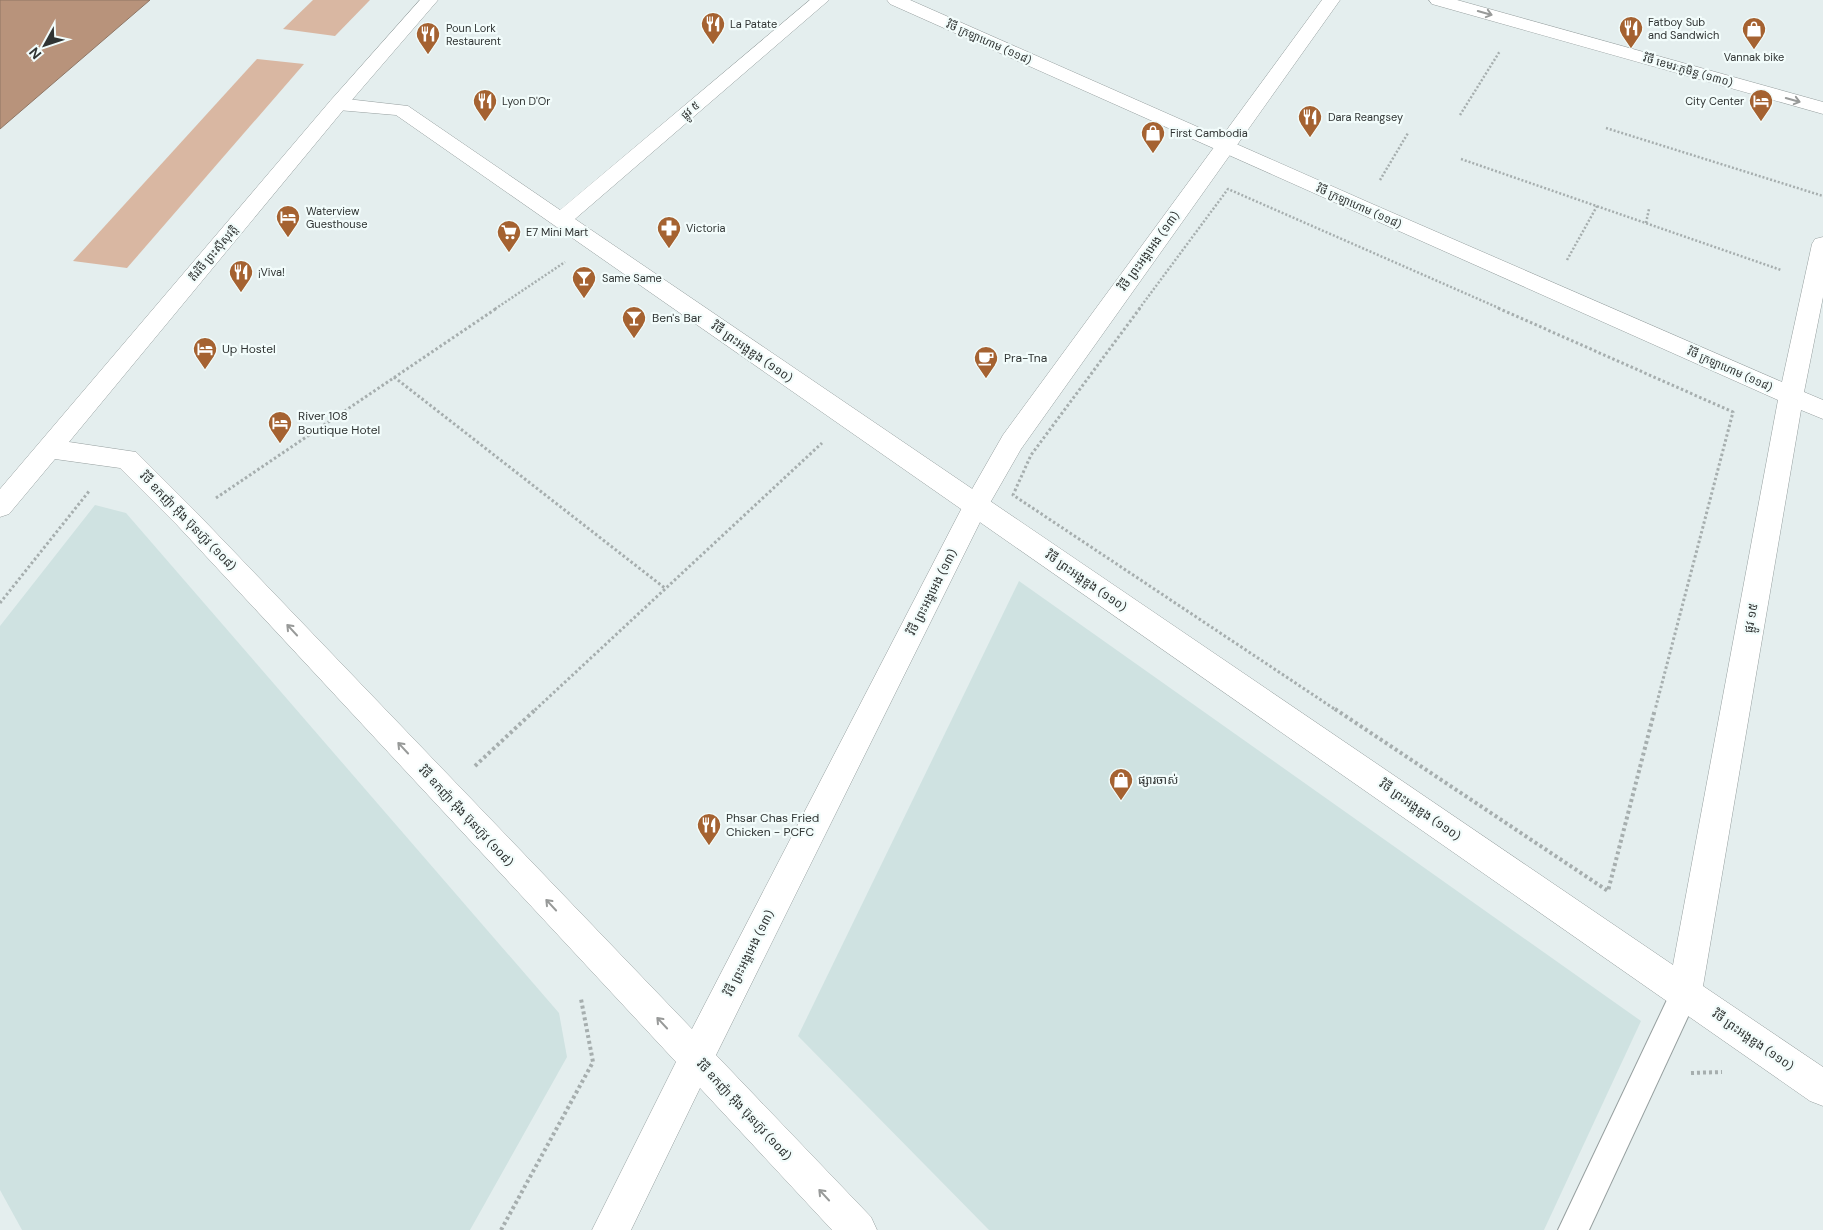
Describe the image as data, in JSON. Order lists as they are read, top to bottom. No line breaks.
{"streets":{"street":["វិថី ក្រឡាហោម (១១៨)","វិថី ខេមរៈភូមិន្ធ (១៣០)","ផ្លូវ ៥","វិថី ព្រះអង្គអេង (១៣)","តីរវិថី ព្រះស៊ីសុវត្តិ","វិថី ព្រះអង្គឌួង (១១០)","វិថី ឧកញ៉ា អ៊ីង ប៊ុនហ៊ូវ (១០៨)","ផ្លូវ ១៥"]},"crossings":[["វិថី ក្រឡាហោម (១១៨)","វិថី ព្រះអង្គអេង (១៣)"],["វិថី ក្រឡាហោម (១១៨)","ផ្លូវ ១៥"],["ផ្លូវ ៥","វិថី ព្រះអង្គឌួង (១១០)"],["វិថី ព្រះអង្គអេង (១៣)","វិថី ព្រះអង្គឌួង (១១០)"],["វិថី ព្រះអង្គអេង (១៣)","វិថី ឧកញ៉ា អ៊ីង ប៊ុនហ៊ូវ (១០៨)"],["តីរវិថី ព្រះស៊ីសុវត្តិ","វិថី ព្រះអង្គឌួង (១១០)"],["តីរវិថី ព្រះស៊ីសុវត្តិ","វិថី ឧកញ៉ា អ៊ីង ប៊ុនហ៊ូវ (១០៨)"],["វិថី ព្រះអង្គឌួង (១១០)","ផ្លូវ ១៥"]],"one_way":["វិថី ខេមរៈភូមិន្ធ (១៣០)","វិថី ឧកញ៉ា អ៊ីង ប៊ុនហ៊ូវ (១០៨)"],"places":{"restaurant":["La Patate","Fatboy Sub and Sandwich","Poun Lork Restaurent","Lyon D'Or","Dara Reangsey","¡Viva!","Phsar Chas Fried Chicken - PCFC"],"shop":["Vannak bike","First Cambodia","ផ្សារចាស់"],"hotel":["City Center","Waterview Guesthouse","Up Hostel","River 108 Boutique Hotel"],"pharmacy":["Victoria"],"supermarket":["E7 Mini Mart"],"bar":["Same Same","Ben's Bar"],"cafe":["Pra-Tna"]},"north":"bottom left"}
